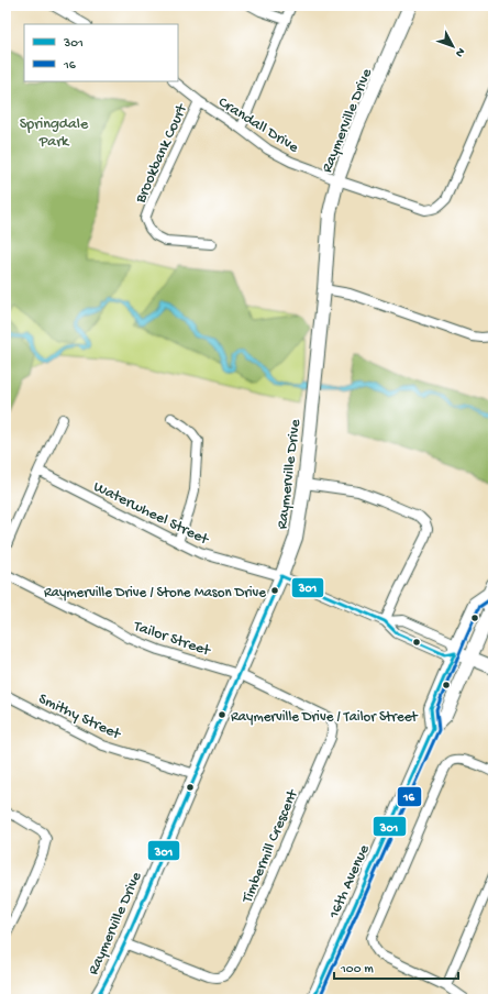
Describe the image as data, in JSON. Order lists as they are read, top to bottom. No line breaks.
{"streets":{"street":["Raymerville Drive","Crandall Drive","Brookbank Court","Waterwheel Street","Tailor Street","Smithy Street","Timbermill Crescent","16th Avenue"]},"crossings":[["Raymerville Drive","Crandall Drive"],["Raymerville Drive","Waterwheel Street"],["Raymerville Drive","Tailor Street"],["Raymerville Drive","Smithy Street"],["Raymerville Drive","Timbermill Crescent"],["Crandall Drive","Brookbank Court"],["Tailor Street","Timbermill Crescent"]],"parks":["Springdale Park"],"places":["Raymerville Drive / Stone Mason Drive","Raymerville Drive / Tailor Street"],"lines":["transit line 301","transit line 16"],"legend":["301","16"],"scale_bar":"100 m","north":"bottom right"}
